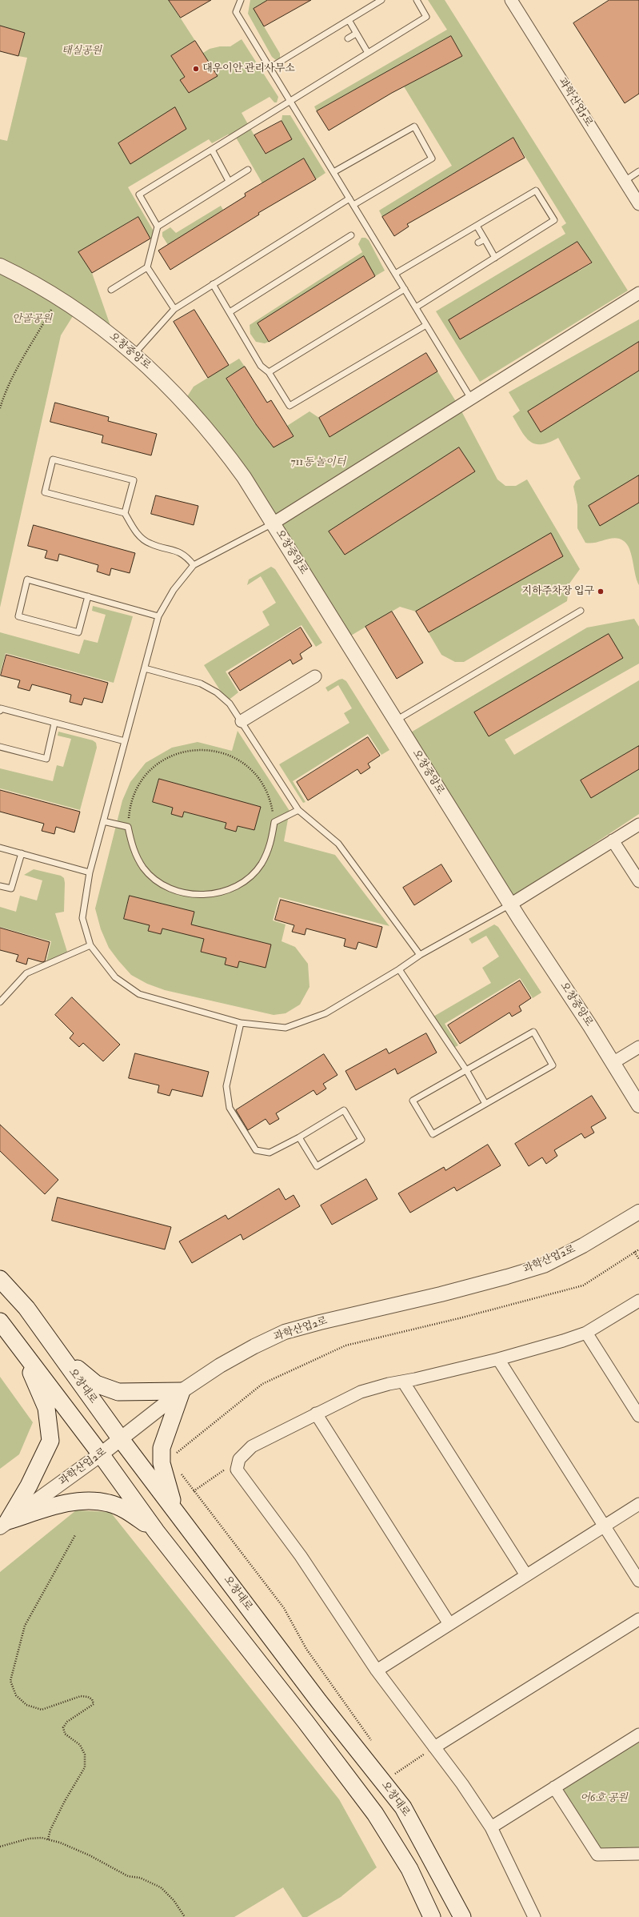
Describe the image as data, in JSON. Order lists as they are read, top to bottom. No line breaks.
{"streets":{"main road":["오창대로"],"street":["과학산업5로","오창중앙로","과학산업2로"]},"crossings":[["과학산업2로","오창대로"]],"parks":["태실공원","안골공원","711동 놀이터","어6호 공원"],"places":["대우이안 관리사무소","지하주차장 입구"]}
